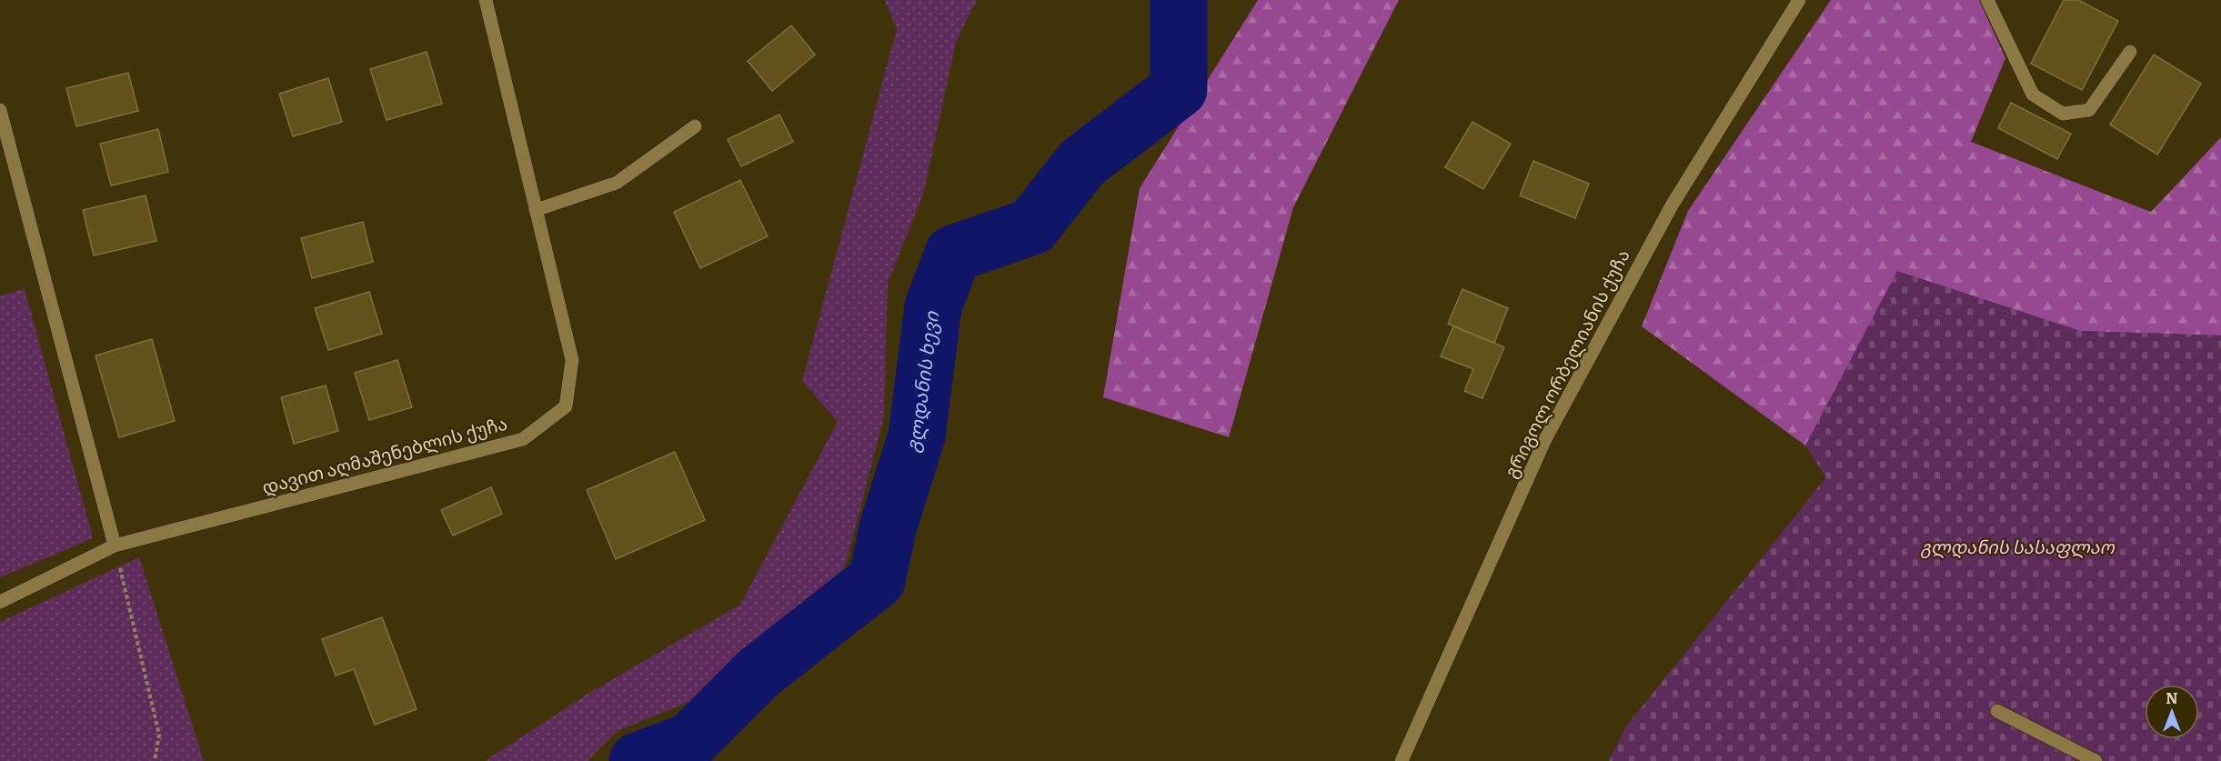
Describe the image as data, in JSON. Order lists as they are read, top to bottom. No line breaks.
{"streets":{"street":["გრიგოლ ორბელიანის ქუჩა","დავით აღმაშენებლის ქუჩა"]},"water":["გლდანის ხევი"],"parks":["გლდანის სასაფლაო"],"north":"top"}
